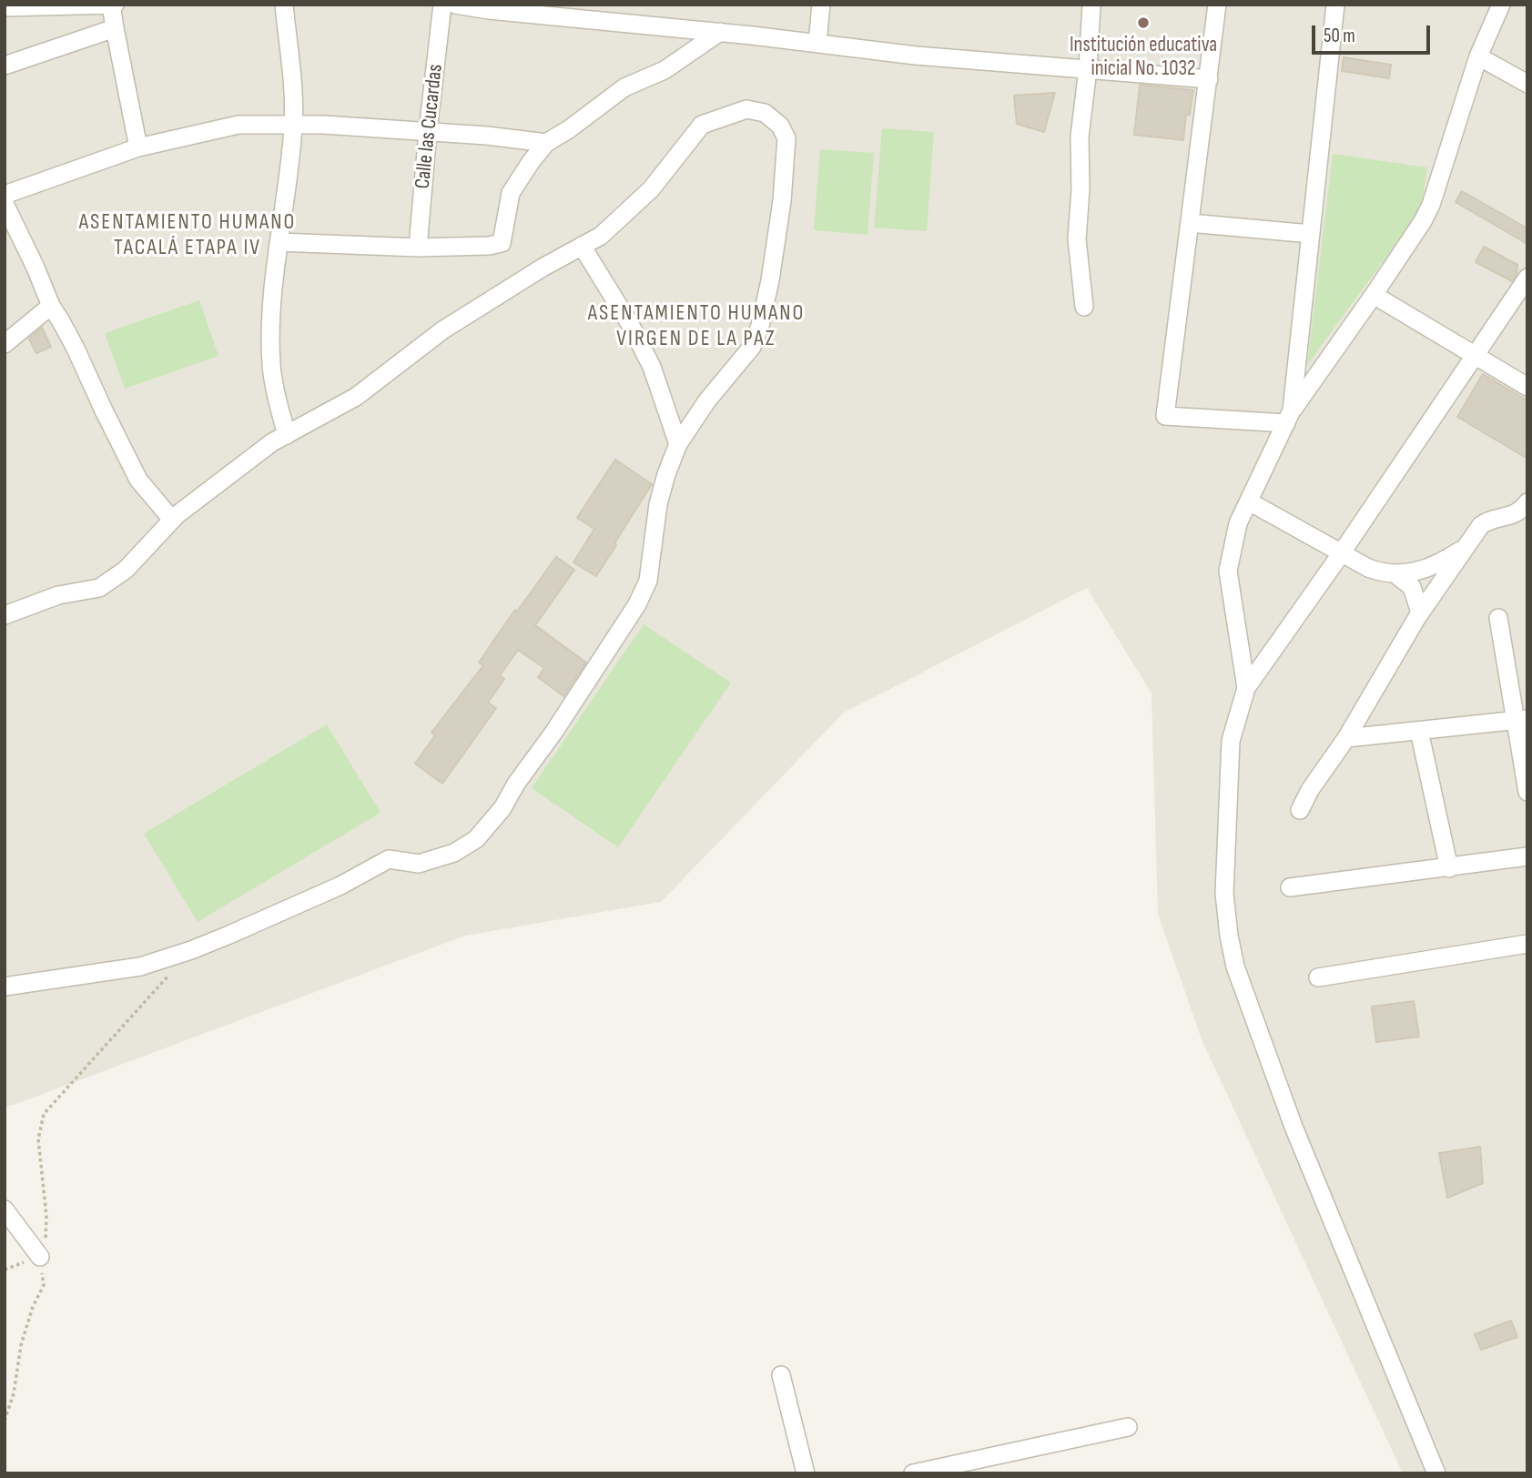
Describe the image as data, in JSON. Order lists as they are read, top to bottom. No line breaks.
{"streets":{"street":["Calle las Cucardas"]},"districts":["ASENTAMIENTO HUMANO TACALÁ ETAPA IV","ASENTAMIENTO HUMANO VIRGEN DE LA PAZ"],"places":["Institución educativa inicial No. 1032"],"scale_bar":"50 m"}
